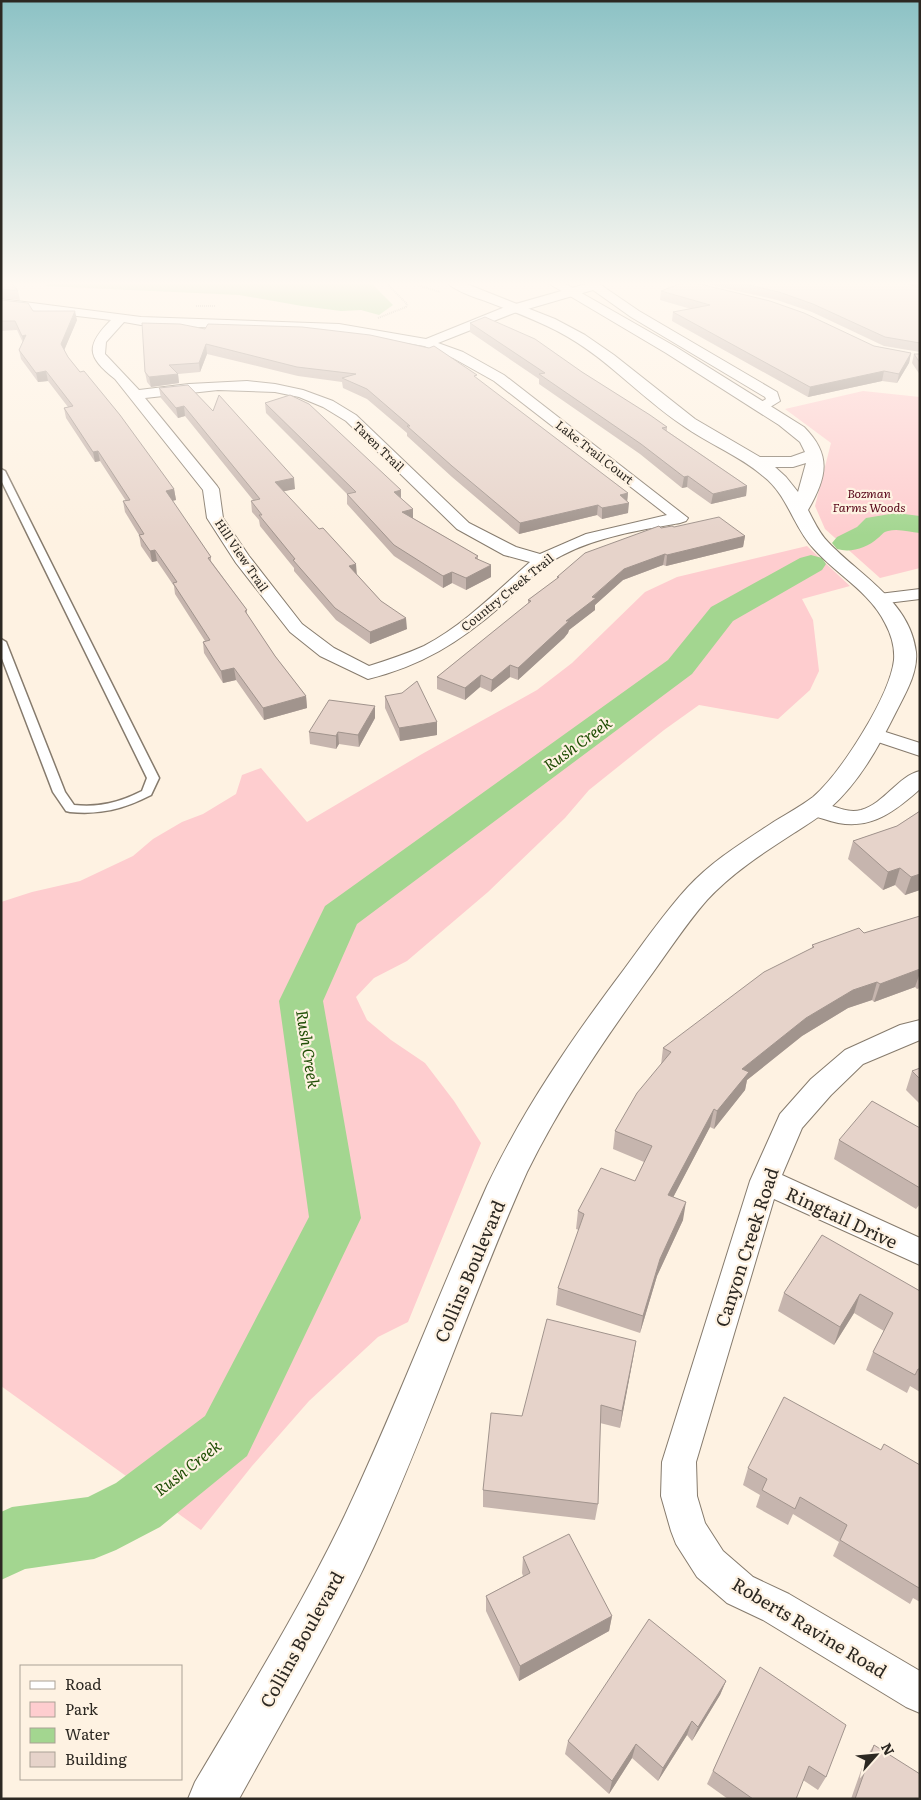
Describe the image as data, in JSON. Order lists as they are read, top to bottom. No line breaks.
{"streets":{"street":["Taren Trail","Lake Trail Court","Hill View Trail","Country Creek Trail","Ringtail Drive","Canyon Creek Road","Collins Boulevard","Roberts Ravine Road"]},"crossings":[["Taren Trail","Hill View Trail"],["Taren Trail","Country Creek Trail"],["Lake Trail Court","Country Creek Trail"],["Hill View Trail","Country Creek Trail"],["Ringtail Drive","Canyon Creek Road"],["Canyon Creek Road","Roberts Ravine Road"]],"water":["Rush Creek"],"parks":["Bozman Farms Woods"],"legend":["Road","Park","Water","Building"],"north":"top right"}
